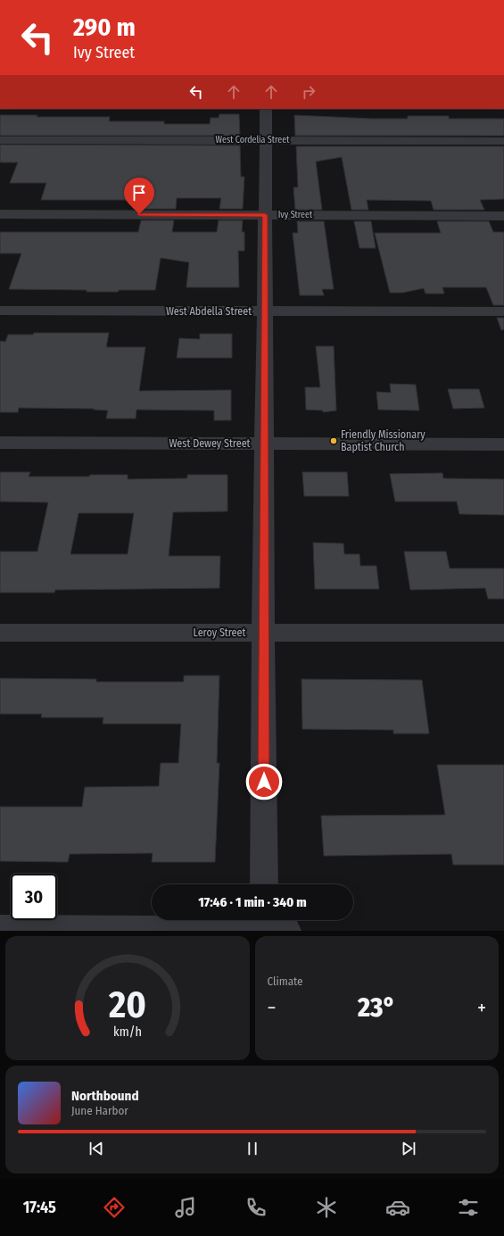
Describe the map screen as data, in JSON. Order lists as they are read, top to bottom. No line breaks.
{"streets":{"street":["West Cordelia Street","Ivy Street","West Abdella Street","West Dewey Street","Leroy Street"]},"places":["Friendly Missionary Baptist Church"],"page":{"turn":["290 m","Ivy Street"],"limit":"30","trip":"17:46 · 1 min · 340 m","tile":"Climate","heat":["−","23°","+"],"song":["Northbound","June Harbor"],"tabs":"17:45","gauge":["20","km/h"]}}
